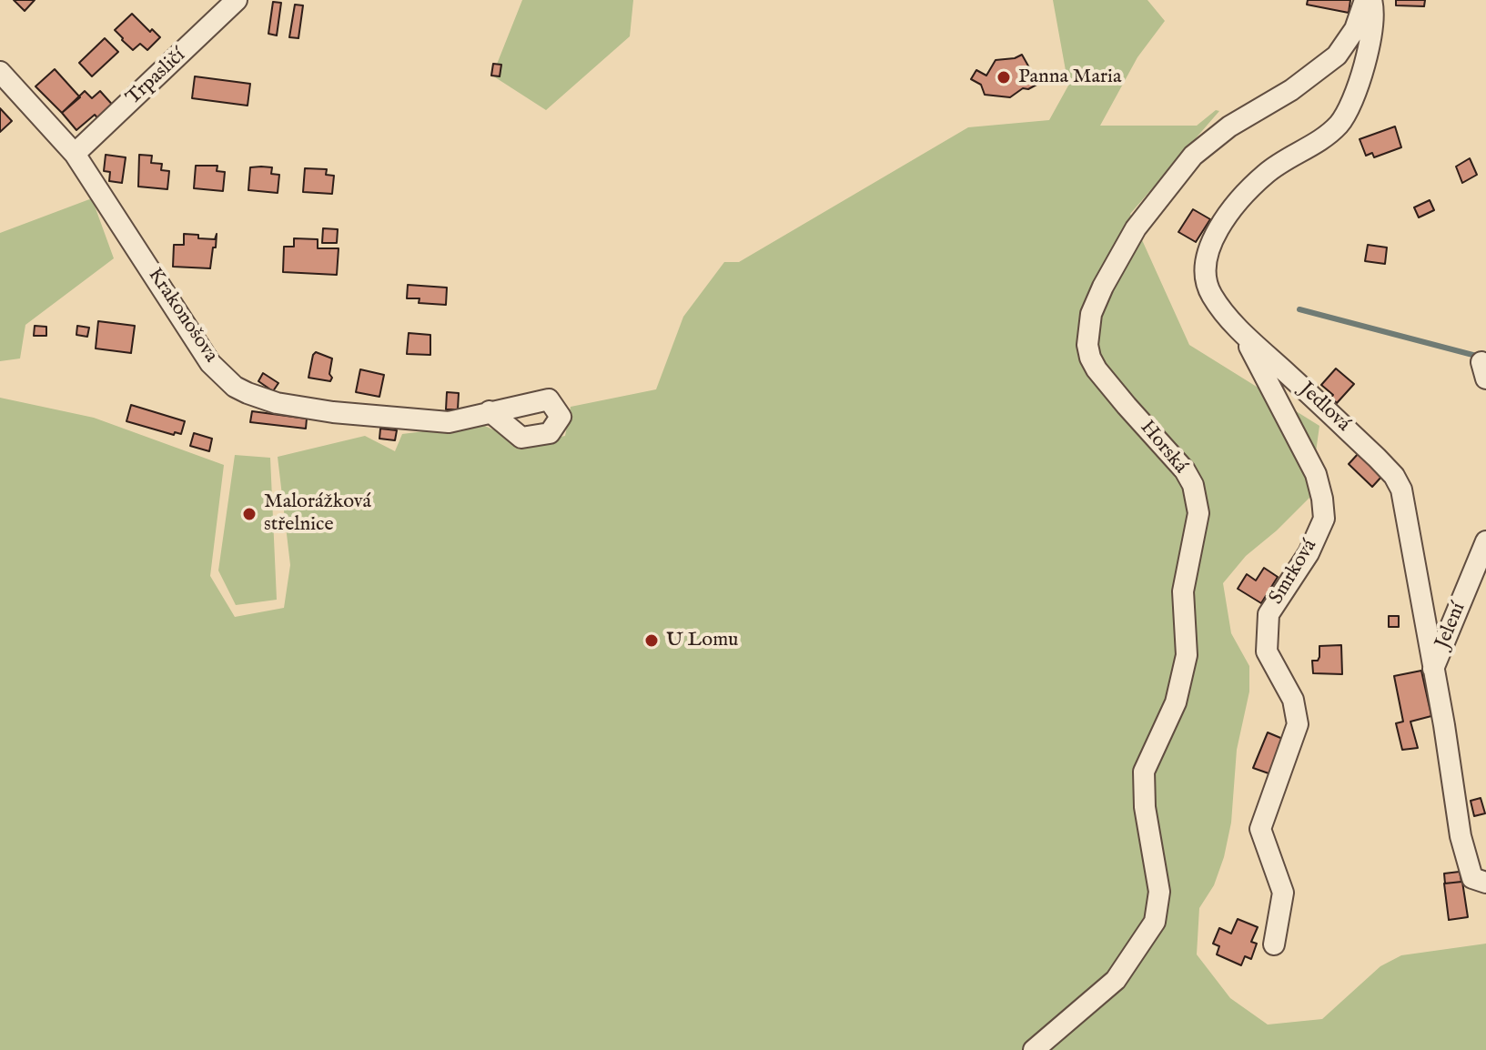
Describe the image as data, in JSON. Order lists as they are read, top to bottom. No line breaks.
{"streets":{"street":["Trpasličí","Krakonošova","Jedlová","Horská","Smrková","Jelení"]},"crossings":[["Trpasličí","Krakonošova"],["Jedlová","Smrková"],["Jedlová","Jelení"]],"places":["Panna Maria","Malorážková střelnice","U Lomu"]}
